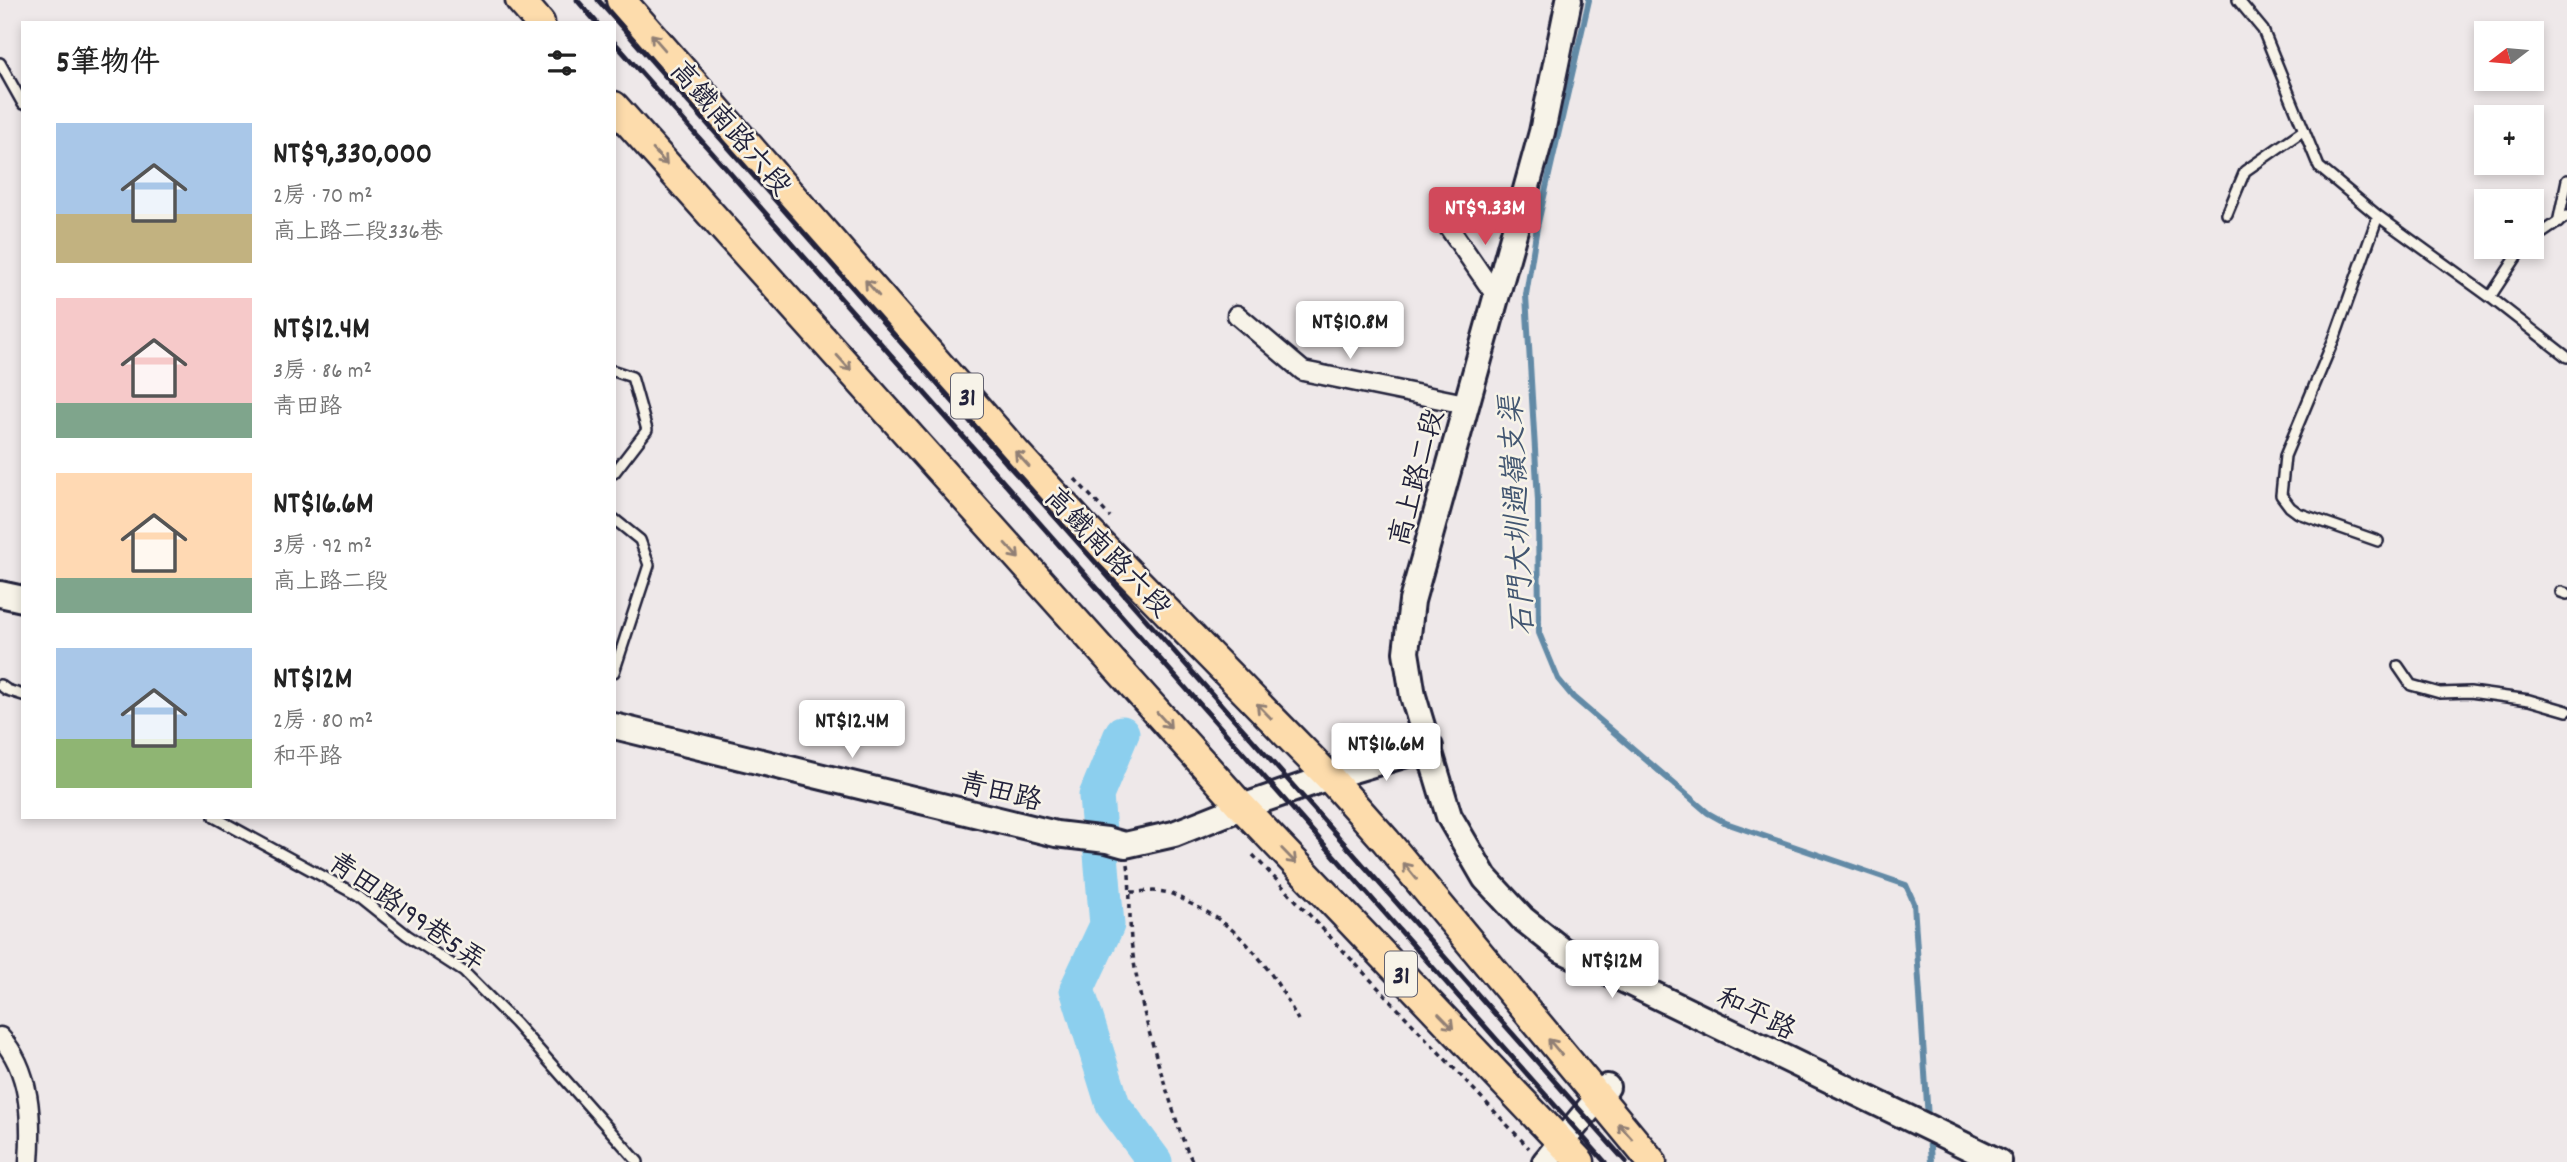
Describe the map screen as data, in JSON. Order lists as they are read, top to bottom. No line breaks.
{"streets":{"main road":["高鐵南路六段","31"],"street":["高上路二段","青田路","和平路"],"lane":["青田路199巷5弄"]},"crossings":[["高鐵南路六段","31"],["高鐵南路六段","青田路"],["31","青田路"],["高上路二段","和平路"]],"water":["石門大圳過嶺支渠"],"north":"left","page":{"map_buttons":["+","−"],"heading":"5筆物件","list":[{"name":"NT$9,330,000","note":"2房 · 70 m² · 高上路二段336巷"},{"name":"NT$12.4M","note":"3房 · 86 m² · 青田路"},{"name":"NT$16.6M","note":"3房 · 92 m² · 高上路二段"},{"name":"NT$12M","note":"2房 · 80 m² · 和平路"}],"price":["NT$9.33M","NT$10.8M","NT$12.4M","NT$16.6M","NT$12M"]}}
